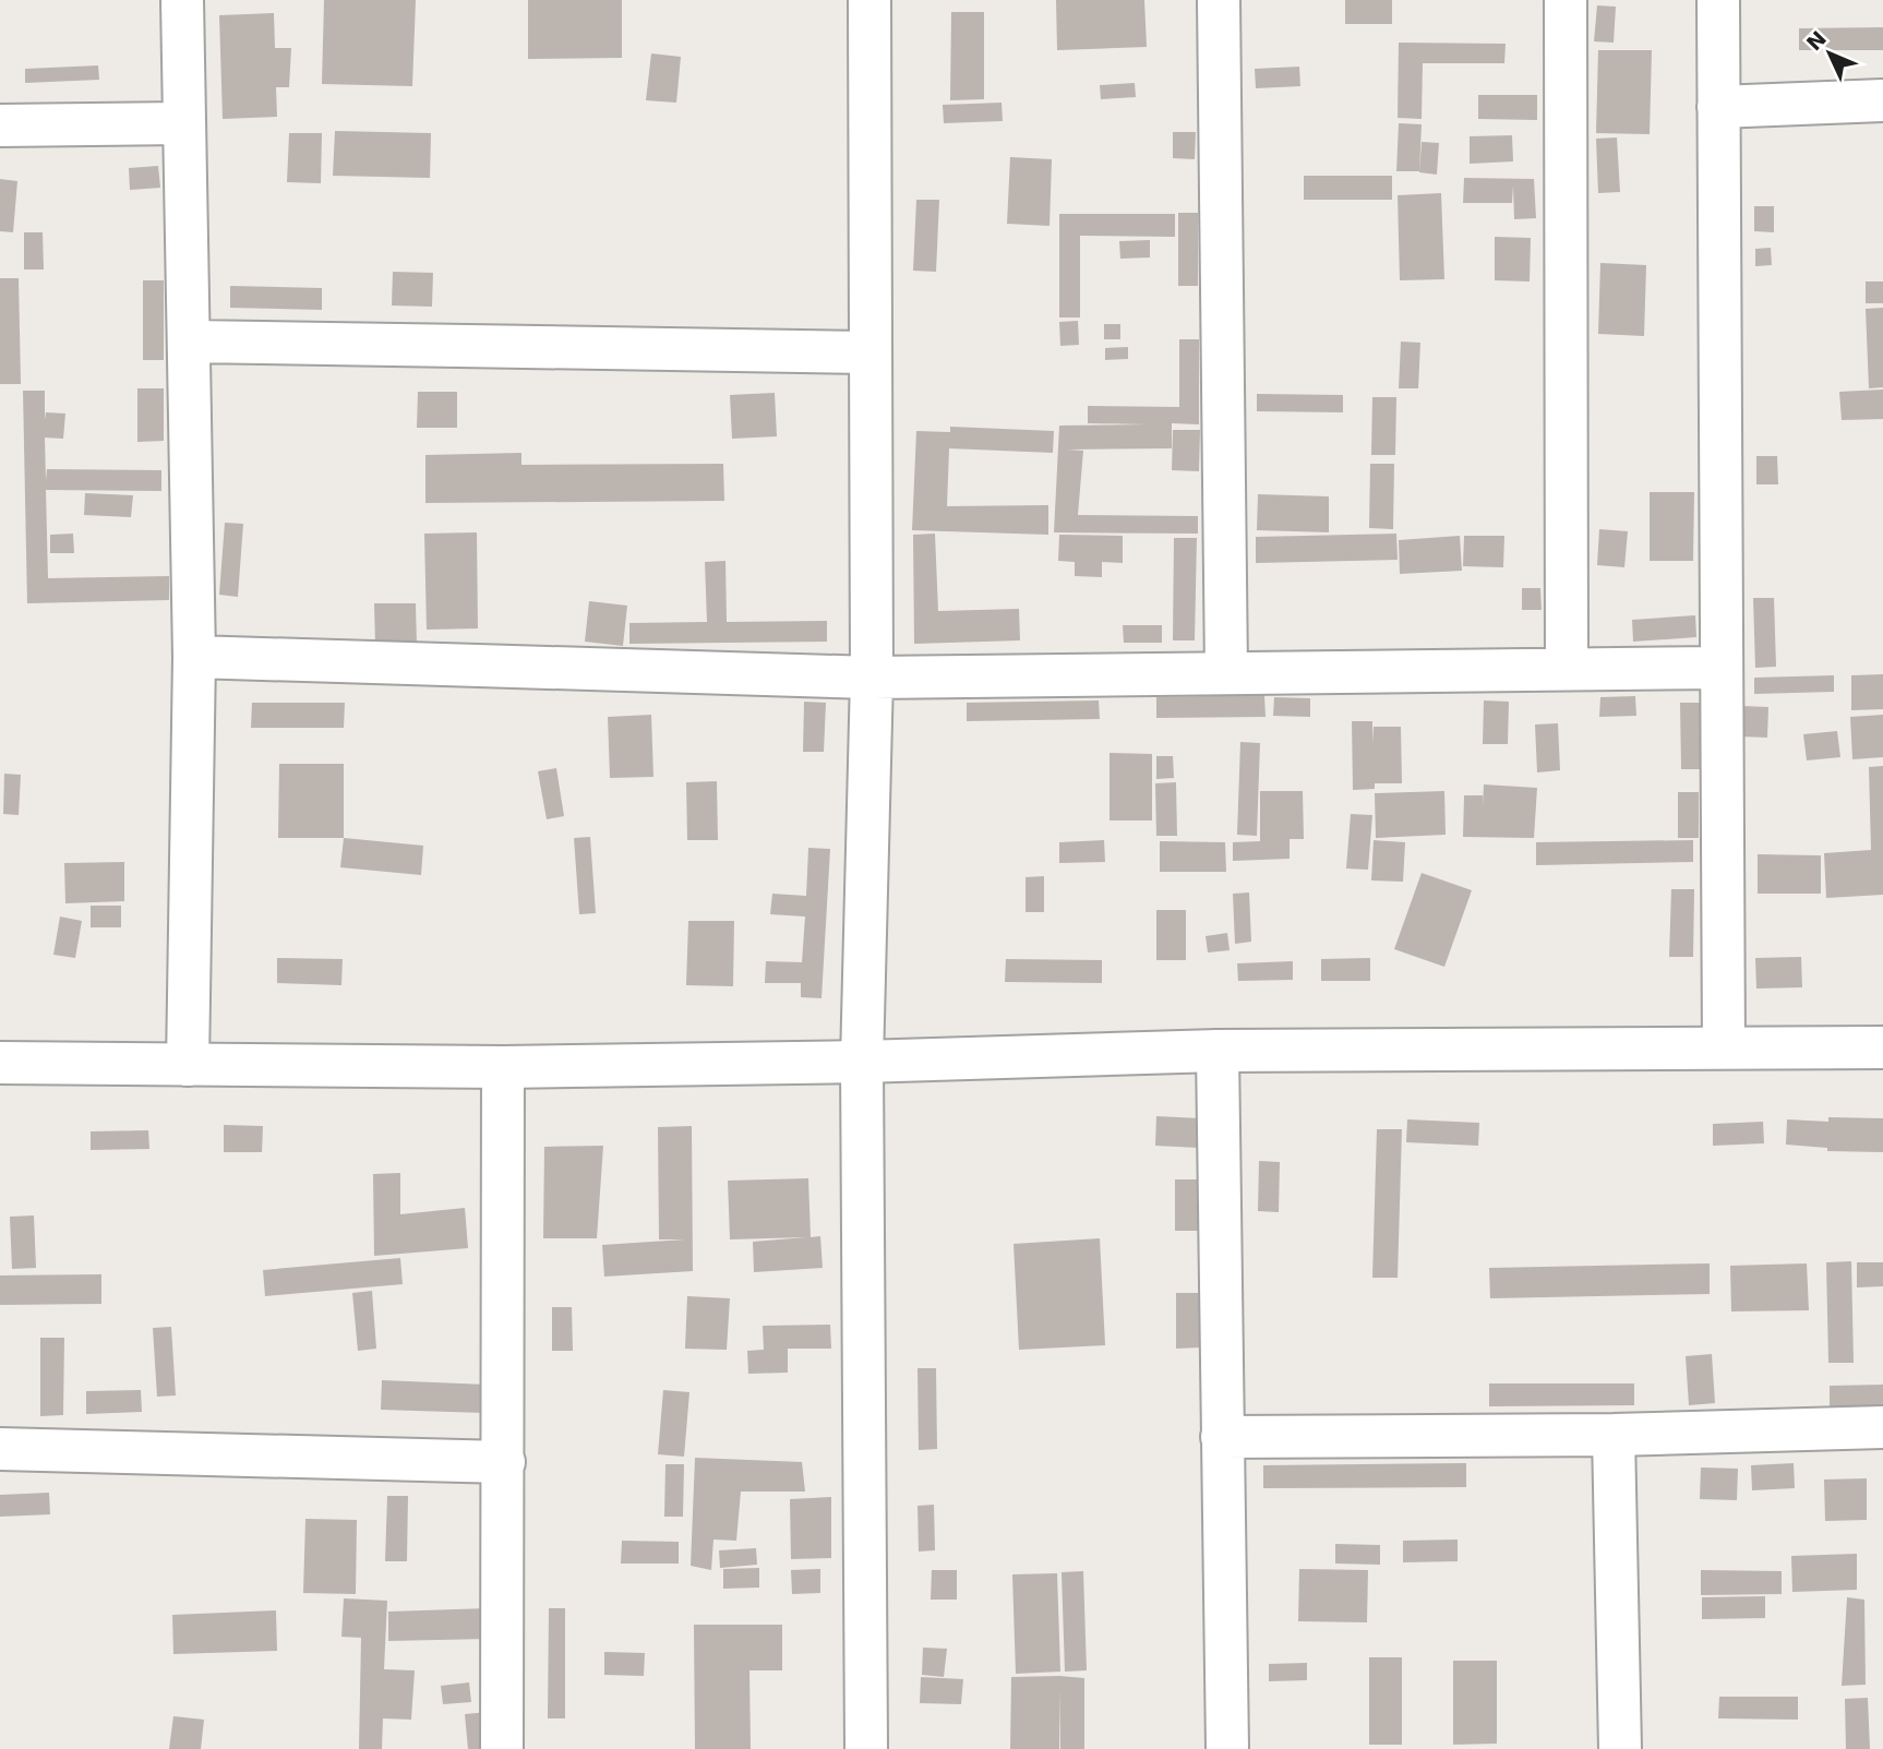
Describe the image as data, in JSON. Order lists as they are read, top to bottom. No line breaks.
{"north":"top left"}
